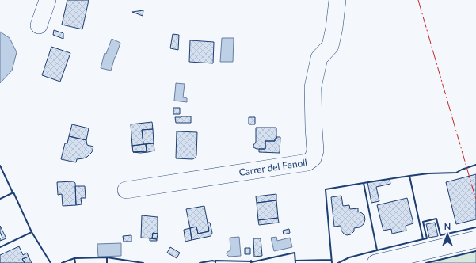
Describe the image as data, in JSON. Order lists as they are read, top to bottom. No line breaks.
{"streets":{"street":["Carrer del Fenoll"]},"north":"top"}
